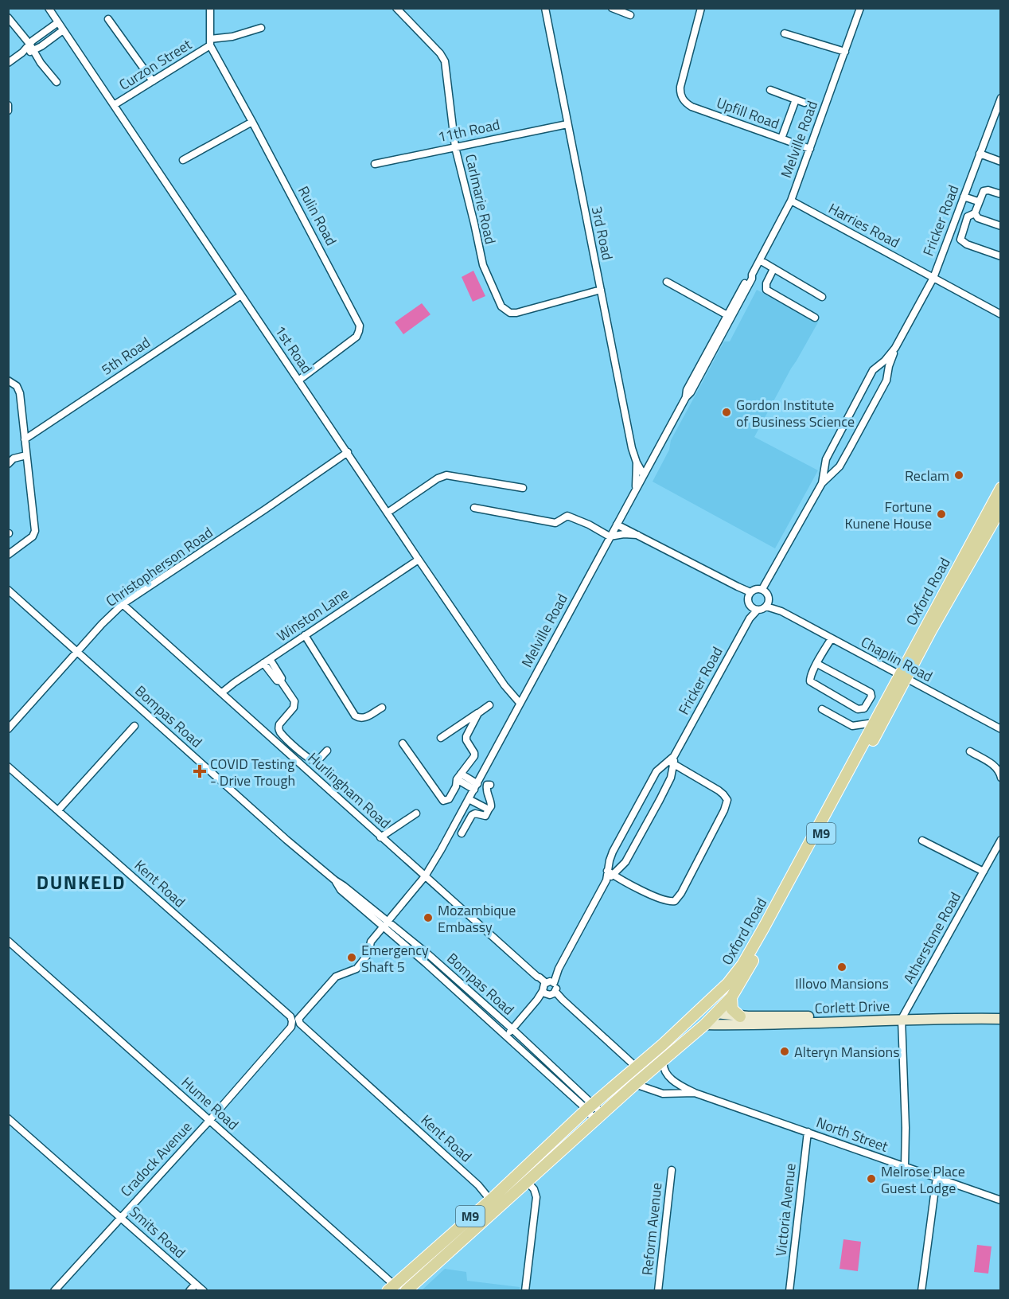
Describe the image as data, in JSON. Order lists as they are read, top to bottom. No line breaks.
{"streets":{"main road":["Oxford Road","M9","Corlett Drive"],"street":["Curzon Street","Upfill Road","11th Road","Melville Road","Carlmarie Road","Rulin Road","Fricker Road","Harries Road","3rd Road","1st Road","5th Road","Christopherson Road","Winston Lane","Chaplin Road","Bompas Road","Hurlingham Road","Kent Road","Atherstone Road","Hume Road","North Street","Cradock Avenue","Victoria Avenue","Reform Avenue","Smits Road"]},"crossings":[["Curzon Street","Rulin Road"],["Curzon Street","1st Road"],["Upfill Road","Melville Road"],["11th Road","Carlmarie Road"],["11th Road","3rd Road"],["Melville Road","Harries Road"],["Melville Road","3rd Road"],["Melville Road","1st Road"],["Melville Road","Hurlingham Road"],["Melville Road","Cradock Avenue"],["Carlmarie Road","3rd Road"],["Rulin Road","1st Road"],["Fricker Road","Harries Road"],["Fricker Road","Chaplin Road"],["Fricker Road","Bompas Road"],["Fricker Road","Hurlingham Road"],["1st Road","5th Road"],["1st Road","Christopherson Road"],["1st Road","Winston Lane"],["Christopherson Road","Bompas Road"],["Christopherson Road","Hurlingham Road"],["Oxford Road","Chaplin Road"],["Oxford Road","Bompas Road"],["Oxford Road","Hurlingham Road"],["Oxford Road","Kent Road"],["Oxford Road","Corlett Drive"],["Oxford Road","Hume Road"],["Oxford Road","North Street"],["Winston Lane","Hurlingham Road"],["Bompas Road","Cradock Avenue"],["Hurlingham Road","Cradock Avenue"],["Kent Road","Cradock Avenue"],["Atherstone Road","Corlett Drive"],["Hume Road","Cradock Avenue"],["North Street","Victoria Avenue"],["Cradock Avenue","Smits Road"]],"districts":["DUNKELD"],"places":{"other":["Gordon Institute of Business Science","Reclam","Fortune Kunene House","Mozambique Embassy","Emergency Shaft 5","Illovo Mansions","Alteryn Mansions","Melrose Place Guest Lodge"],"health":["COVID Testing - Drive Trough"]}}
